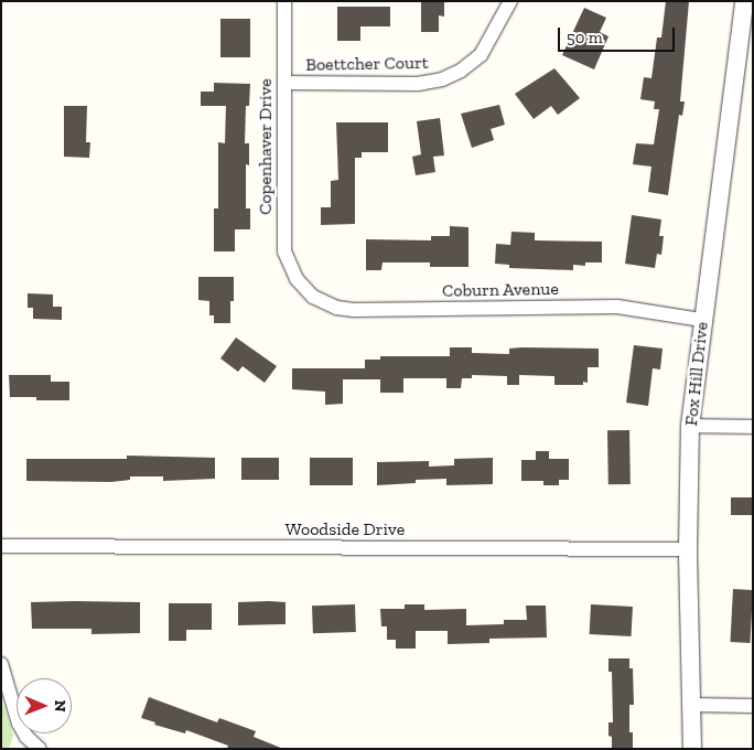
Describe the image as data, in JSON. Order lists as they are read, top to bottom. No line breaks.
{"streets":{"street":["Boettcher Court","Copenhaver Drive","Coburn Avenue","Fox Hill Drive","Woodside Drive"]},"crossings":[["Boettcher Court","Copenhaver Drive"],["Copenhaver Drive","Coburn Avenue"],["Coburn Avenue","Fox Hill Drive"],["Fox Hill Drive","Woodside Drive"]],"scale_bar":"50 m","north":"right"}
